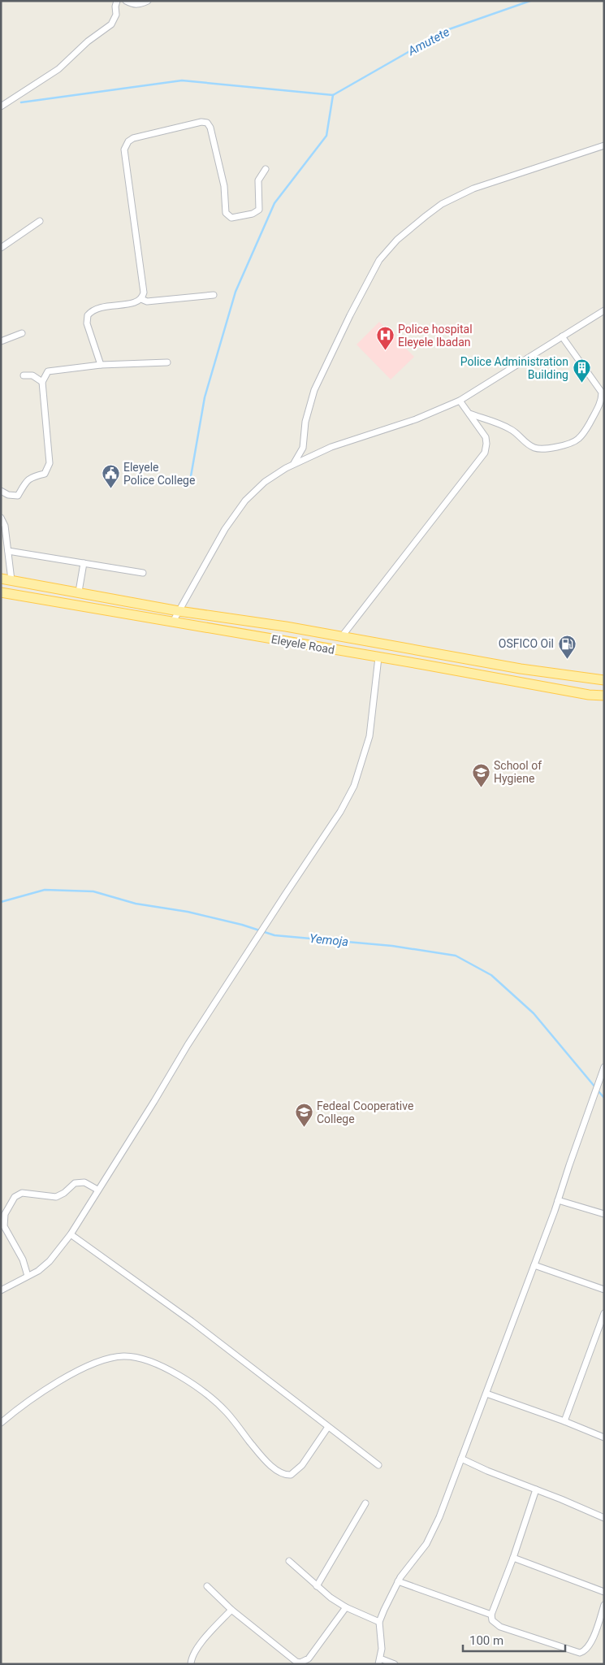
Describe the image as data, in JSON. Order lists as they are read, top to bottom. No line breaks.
{"streets":{"main road":["Eleyele Road"]},"water":["Amutete","Yemoja"],"places":{"hospital":["Police hospital Eleyele Ibadan"],"building":["Police Administration Building"],"public building":["Eleyele Police College"],"fuel station":["OSFICO Oil"],"school or university":["School of Hygiene","Fedeal Cooperative College"]},"scale_bar":"100 m"}
